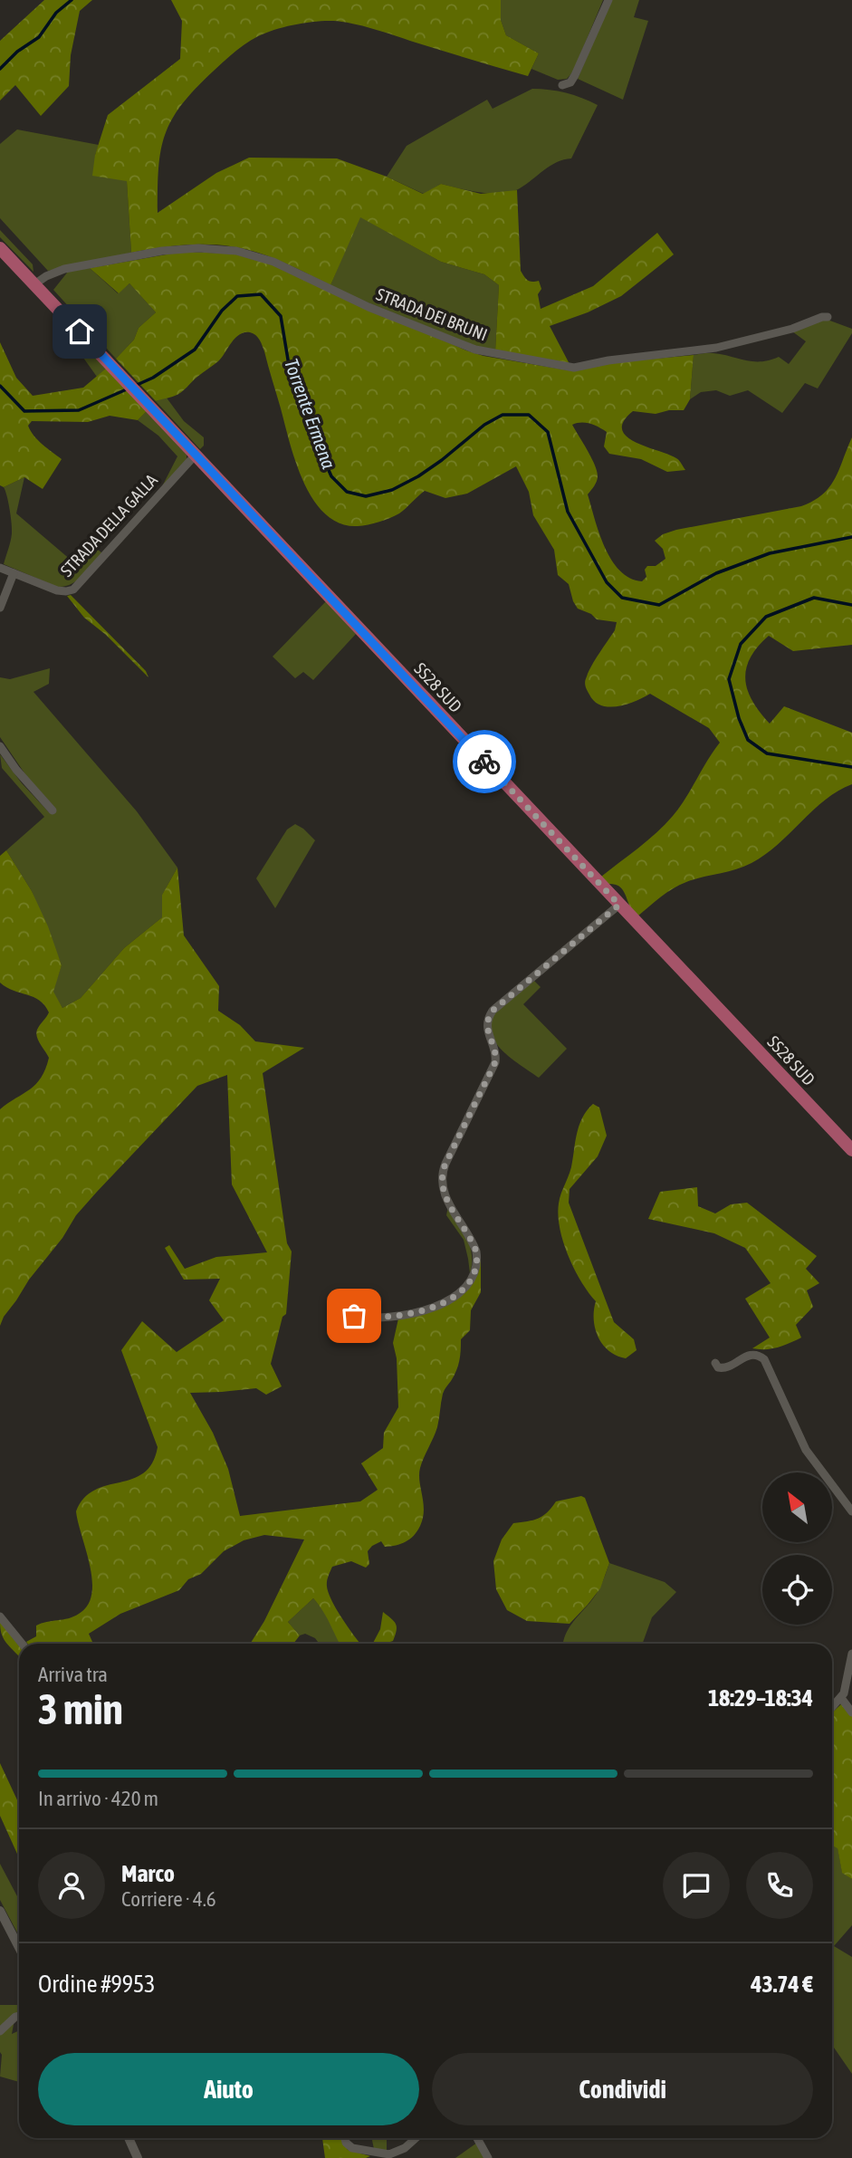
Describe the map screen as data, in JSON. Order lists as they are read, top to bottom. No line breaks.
{"streets":{"main road":["SS28 SUD"],"street":["STRADA DEI BRUNI","STRADA DELLA GALLA"]},"crossings":[["STRADA DEI BRUNI","SS28 SUD"],["STRADA DELLA GALLA","SS28 SUD"]],"water":["Torrente Ermena"],"north":"top left","page":{"heading":["3 min","Arriva tra","18:29–18:34"],"panel":["Marco","Corriere · 4.6","Ordine #9953","43.74 €"],"bar":"In arrivo · 420 m","buttons":["Aiuto","Condividi"]}}
